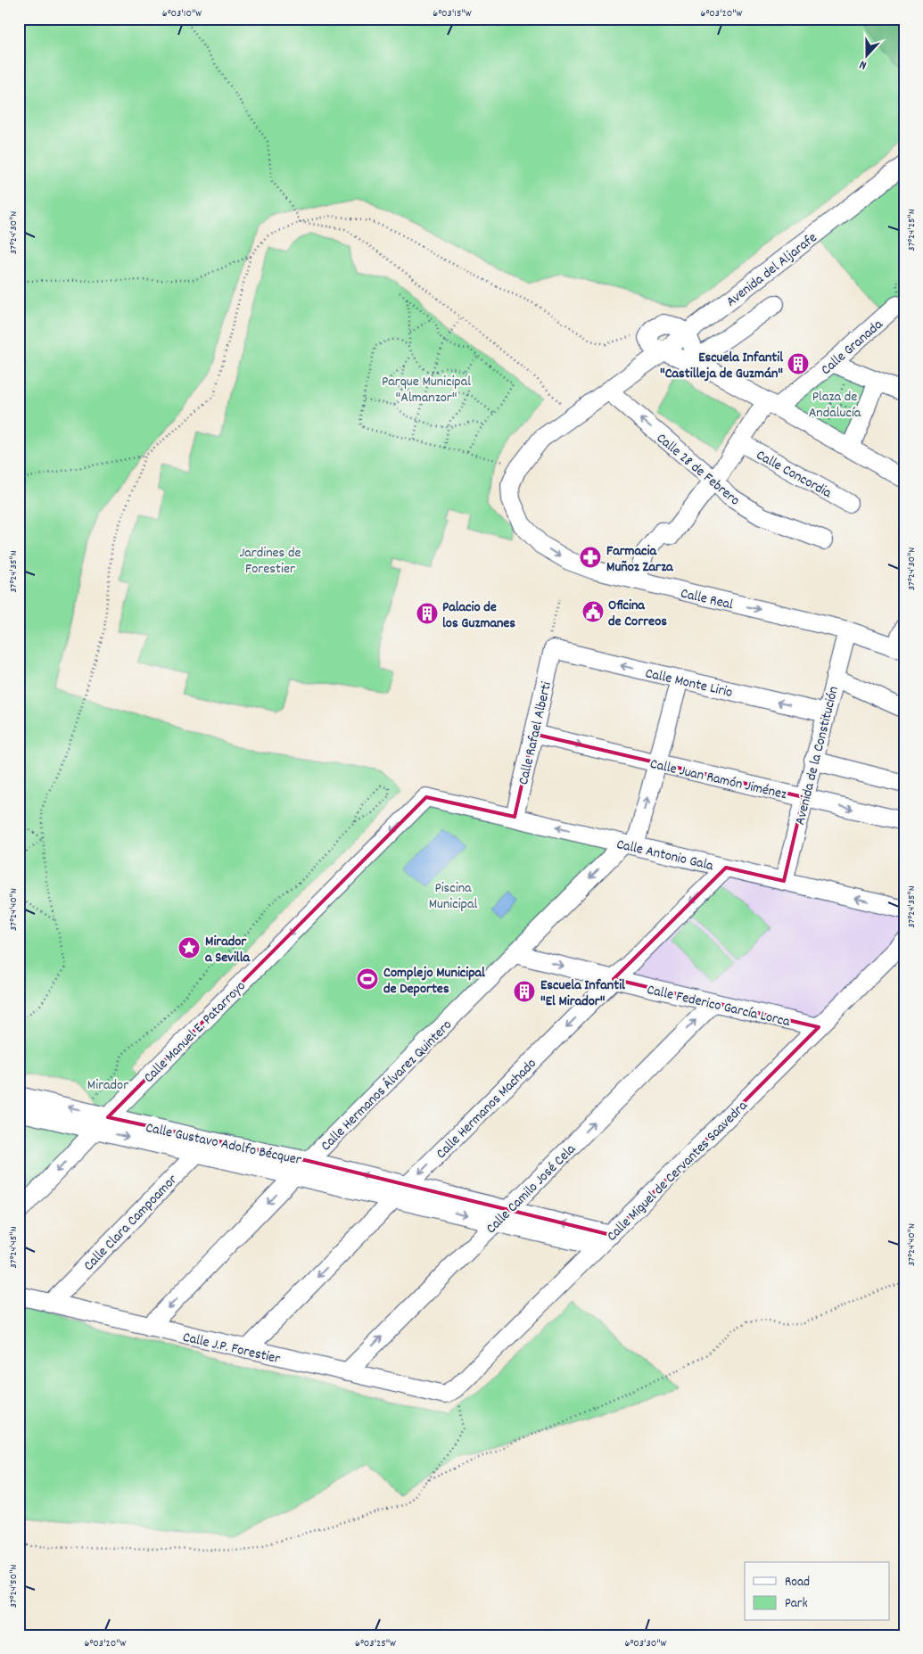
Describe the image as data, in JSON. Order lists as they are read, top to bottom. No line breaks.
{"streets":{"street":["Avenida del Aljarafe","Calle Granada","Calle 28 de Febrero","Calle Concordia","Calle Real","Calle Monte Lirio","Calle Rafael Alberti","Avenida de la Constitución","Calle Juan Ramón Jiménez","Calle Antonio Gala","Calle Federico García Lorca","Calle Manuel E. Patarroyo","Calle Hermanos Álvarez Quintero","Calle Hermanos Machado","Calle Gustavo Adolfo Bécquer","Calle Miguel de Cervantes Saavedra","Calle Camilo José Cela","Calle Clara Campoamor","Calle J.P. Forestier"]},"crossings":[["Avenida del Aljarafe","Calle 28 de Febrero"],["Avenida del Aljarafe","Calle Real"],["Calle Granada","Calle 28 de Febrero"],["Calle Granada","Calle Concordia"],["Calle Granada","Calle Real"],["Calle Real","Avenida de la Constitución"],["Calle Monte Lirio","Calle Rafael Alberti"],["Calle Monte Lirio","Avenida de la Constitución"],["Calle Rafael Alberti","Calle Juan Ramón Jiménez"],["Calle Rafael Alberti","Calle Antonio Gala"],["Avenida de la Constitución","Calle Juan Ramón Jiménez"],["Avenida de la Constitución","Calle Antonio Gala"],["Calle Antonio Gala","Calle Manuel E. Patarroyo"],["Calle Antonio Gala","Calle Hermanos Álvarez Quintero"],["Calle Antonio Gala","Calle Hermanos Machado"],["Calle Federico García Lorca","Calle Hermanos Álvarez Quintero"],["Calle Federico García Lorca","Calle Hermanos Machado"],["Calle Federico García Lorca","Calle Miguel de Cervantes Saavedra"],["Calle Federico García Lorca","Calle Camilo José Cela"],["Calle Manuel E. Patarroyo","Calle Gustavo Adolfo Bécquer"],["Calle Hermanos Álvarez Quintero","Calle Gustavo Adolfo Bécquer"],["Calle Hermanos Álvarez Quintero","Calle J.P. Forestier"],["Calle Hermanos Machado","Calle Gustavo Adolfo Bécquer"],["Calle Hermanos Machado","Calle J.P. Forestier"],["Calle Gustavo Adolfo Bécquer","Calle Miguel de Cervantes Saavedra"],["Calle Gustavo Adolfo Bécquer","Calle Camilo José Cela"],["Calle Gustavo Adolfo Bécquer","Calle Clara Campoamor"],["Calle Miguel de Cervantes Saavedra","Calle J.P. Forestier"],["Calle Camilo José Cela","Calle J.P. Forestier"],["Calle Clara Campoamor","Calle J.P. Forestier"]],"one_way":["Calle Real","Calle Monte Lirio","Calle Manuel E. Patarroyo","Calle Hermanos Álvarez Quintero","Calle Hermanos Machado","Calle Camilo José Cela"],"parks":["Parque Municipal \"Almanzor\"","Plaza de Andalucía","Jardines de Forestier","Piscina Municipal","Mirador"],"places":{"building":["Escuela Infantil \"Castilleja de Guzmán\"","Palacio de los Guzmanes","Escuela Infantil \"El Mirador\""],"pharmacy":["Farmacia Muñoz Zarza"],"public building":["Oficina de Correos"],"place":["Mirador a Sevilla"],"sports":["Complejo Municipal de Deportes"]},"legend":["Road","Park"],"north":"bottom","coordinates":["6°03'10\"W","6°03'15\"W","6°03'20\"W","37°24'25\"N","37°24'30\"N","37°24'35\"N","37°24'40\"N","37°24'45\"N","37°24'50\"N","6°03'25\"W","6°03'30\"W"]}
